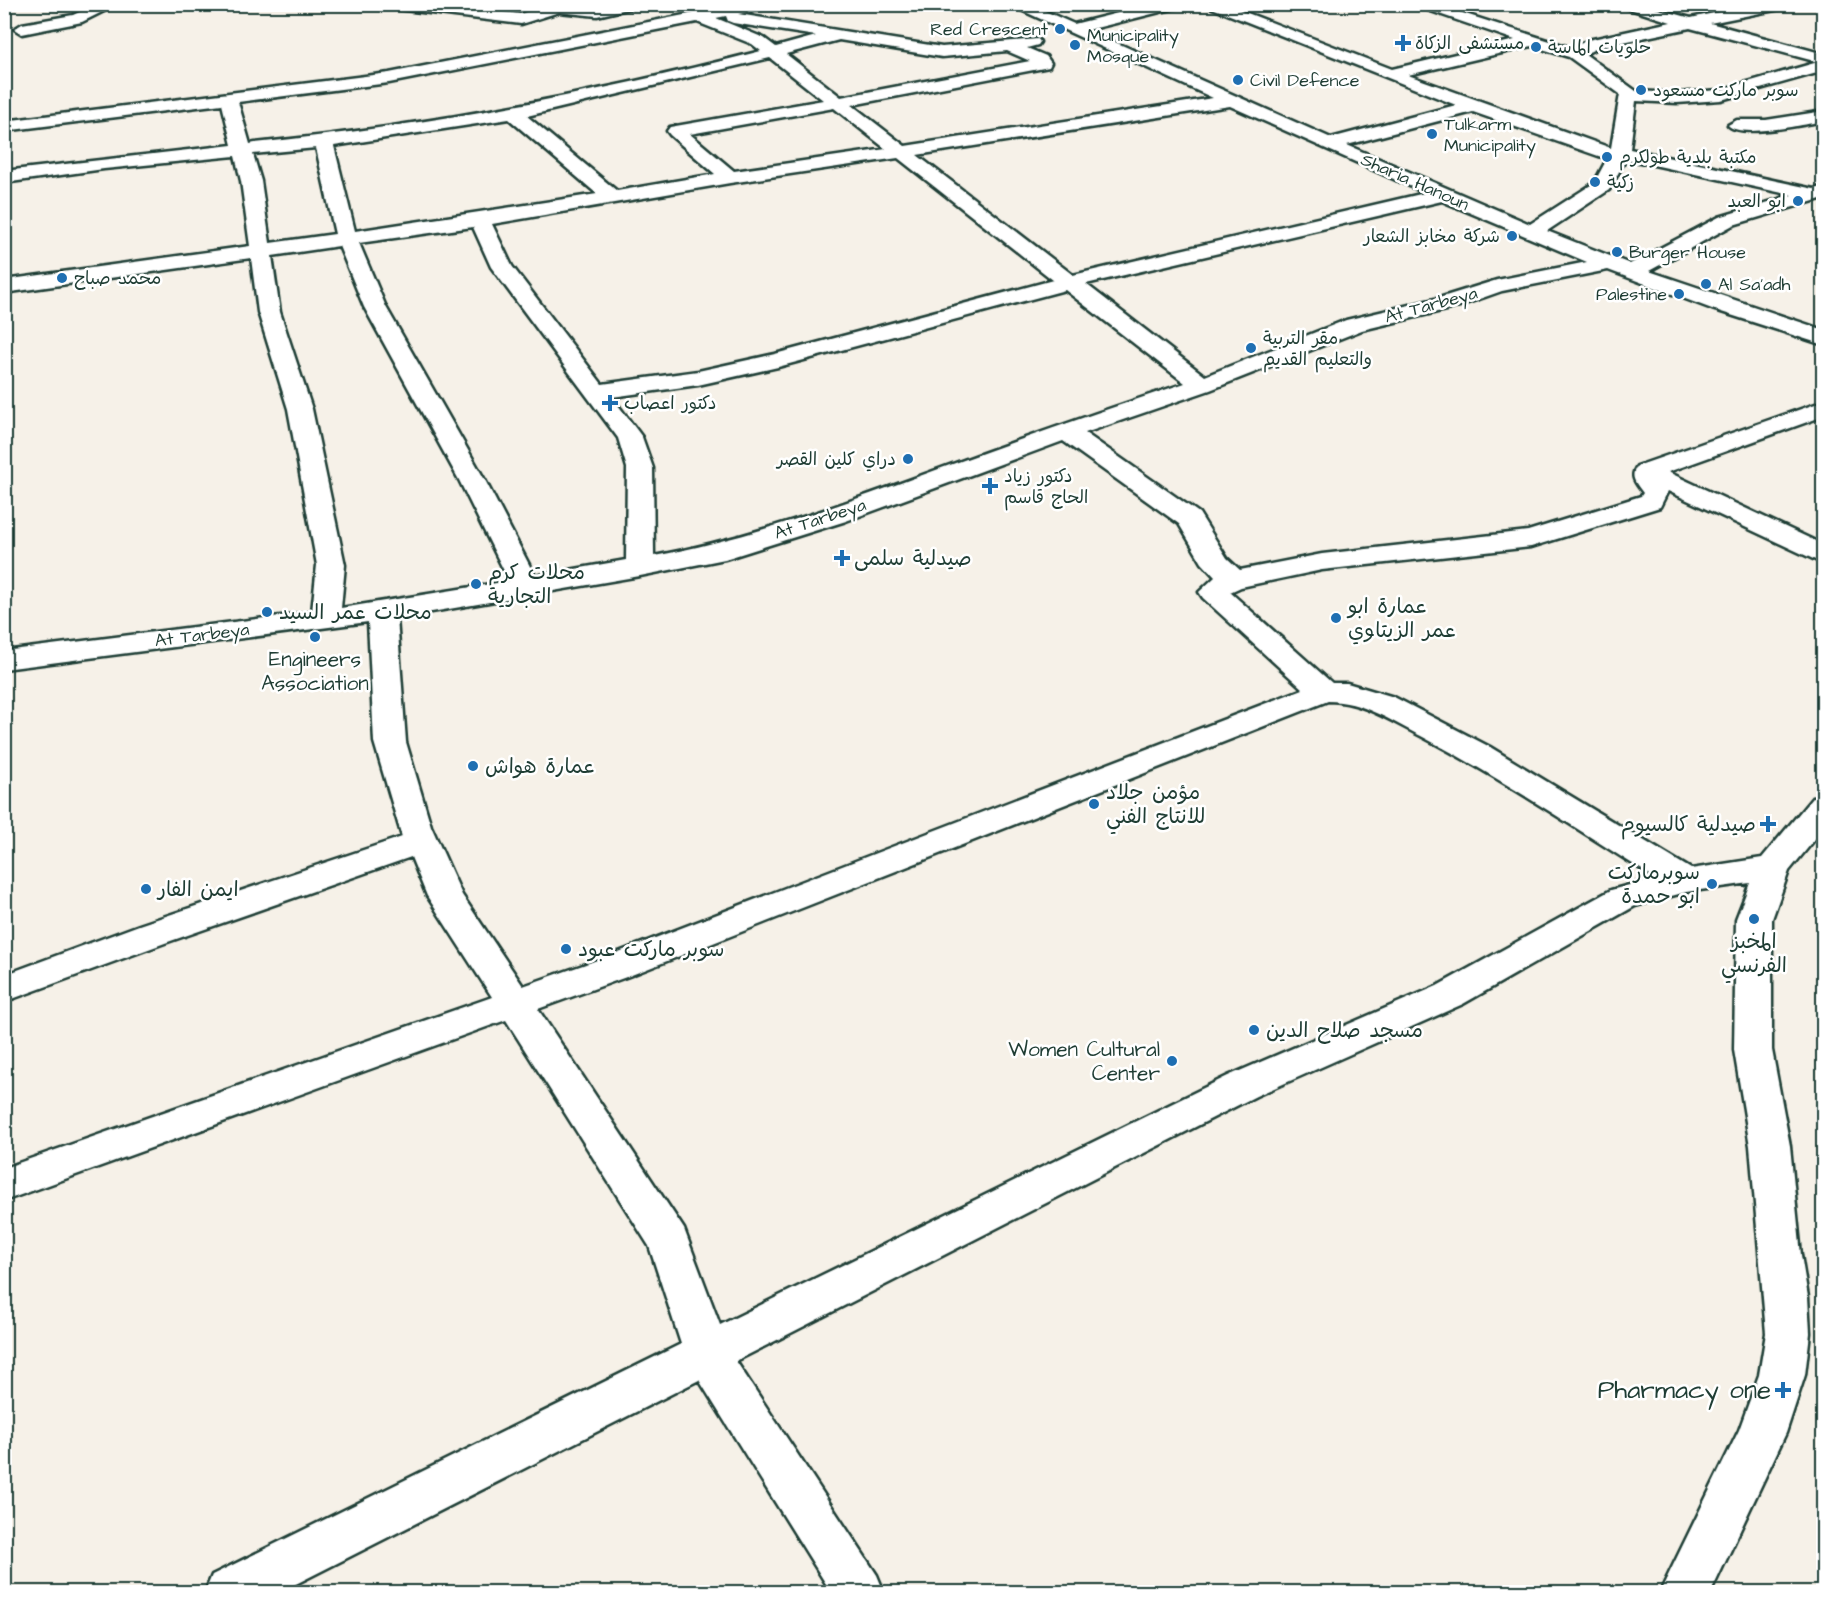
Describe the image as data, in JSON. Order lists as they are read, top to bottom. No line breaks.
{"streets":{"street":["Sharia Hanoun","At Tarbeya"]},"crossings":[["Sharia Hanoun","At Tarbeya"]],"places":{"other":["Red Crescent","Municipality Mosque","حلويات الماسة","Civil Defence","سوبر ماركت مسعود","Tulkarm Municipality","مكتبة بلدية طولكرم","زكية","ابو العبد","شركة مخابز الشعار","Burger House","محمد صباح","Al Sa'adh","Palestine","مقر التربية والتعليم القديم","دراي كلين القصر","محلات كرم التجارية","محلات عمر السيد","عمارة ابو عمر الزيتاوي","Engineers Association","عمارة هواش","مؤمن جلاد للانتاج الفني","سوبرماركت ابو حمدة","ايمن الفار","المخبز الفرنسي","سوبر ماركت عبود","مسجد صلاح الدين","Women Cultural Center"],"health":["مستشفى الزكاة","دكتور اعصاب","دكتور زياد الحاج قاسم","صيدلية سلمى","صيدلية كالسيوم","Pharmacy one"]}}
